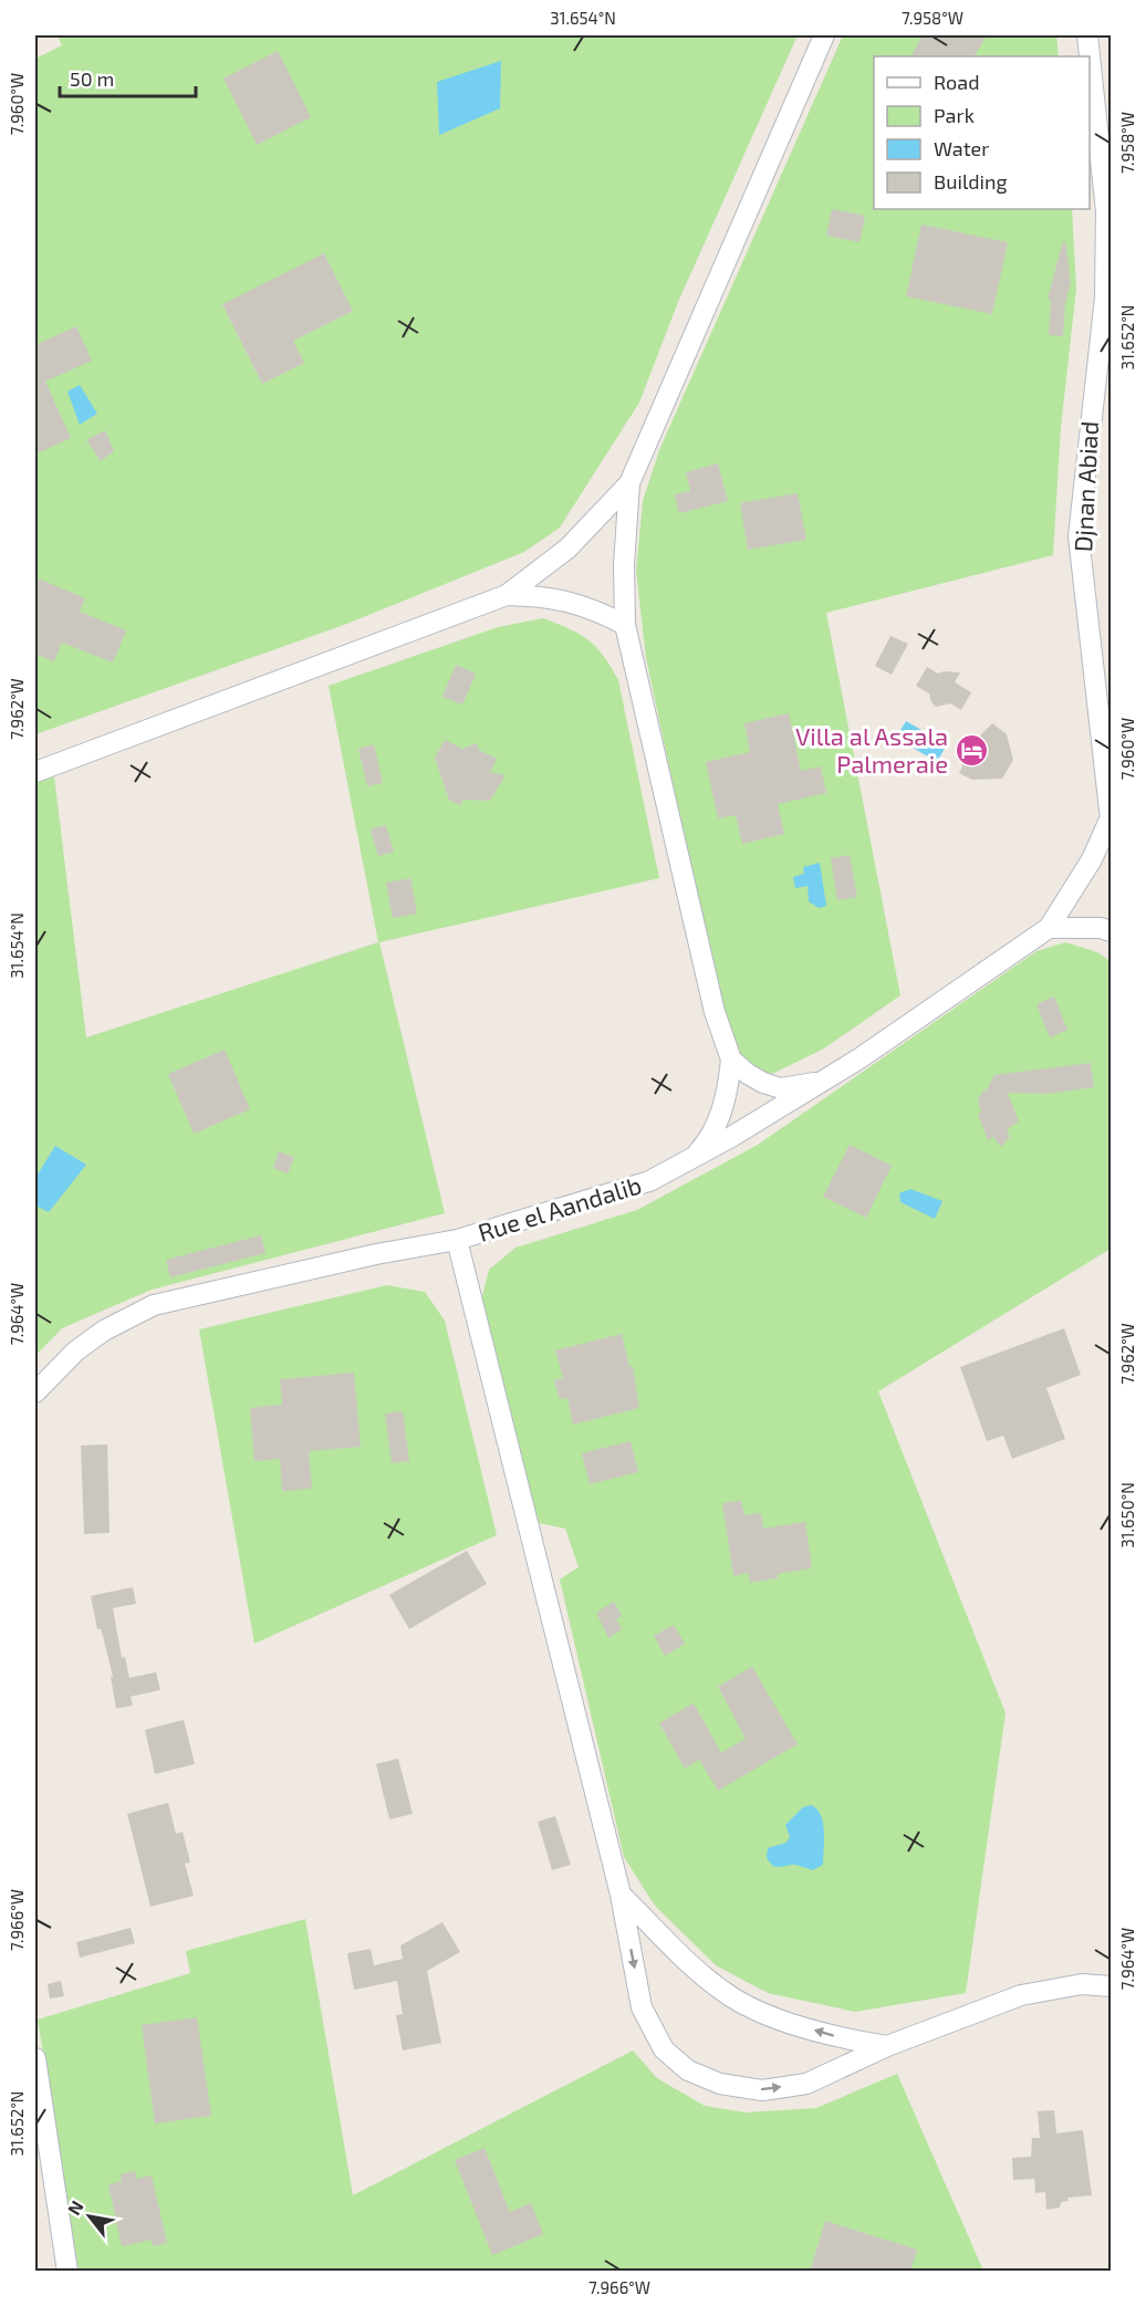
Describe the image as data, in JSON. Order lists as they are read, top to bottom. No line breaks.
{"streets":{"street":["Djnan Abiad","Rue el Aandalib"]},"crossings":[["Djnan Abiad","Rue el Aandalib"]],"places":{"hotel":["Villa al Assala Palmeraie"]},"legend":["Road","Park","Water","Building"],"scale_bar":"50 m","north":"top left","coordinates":["31.654°N","7.958°W","7.960°W","31.652°N","7.962°W","7.964°W","31.650°N","7.966°W"]}
